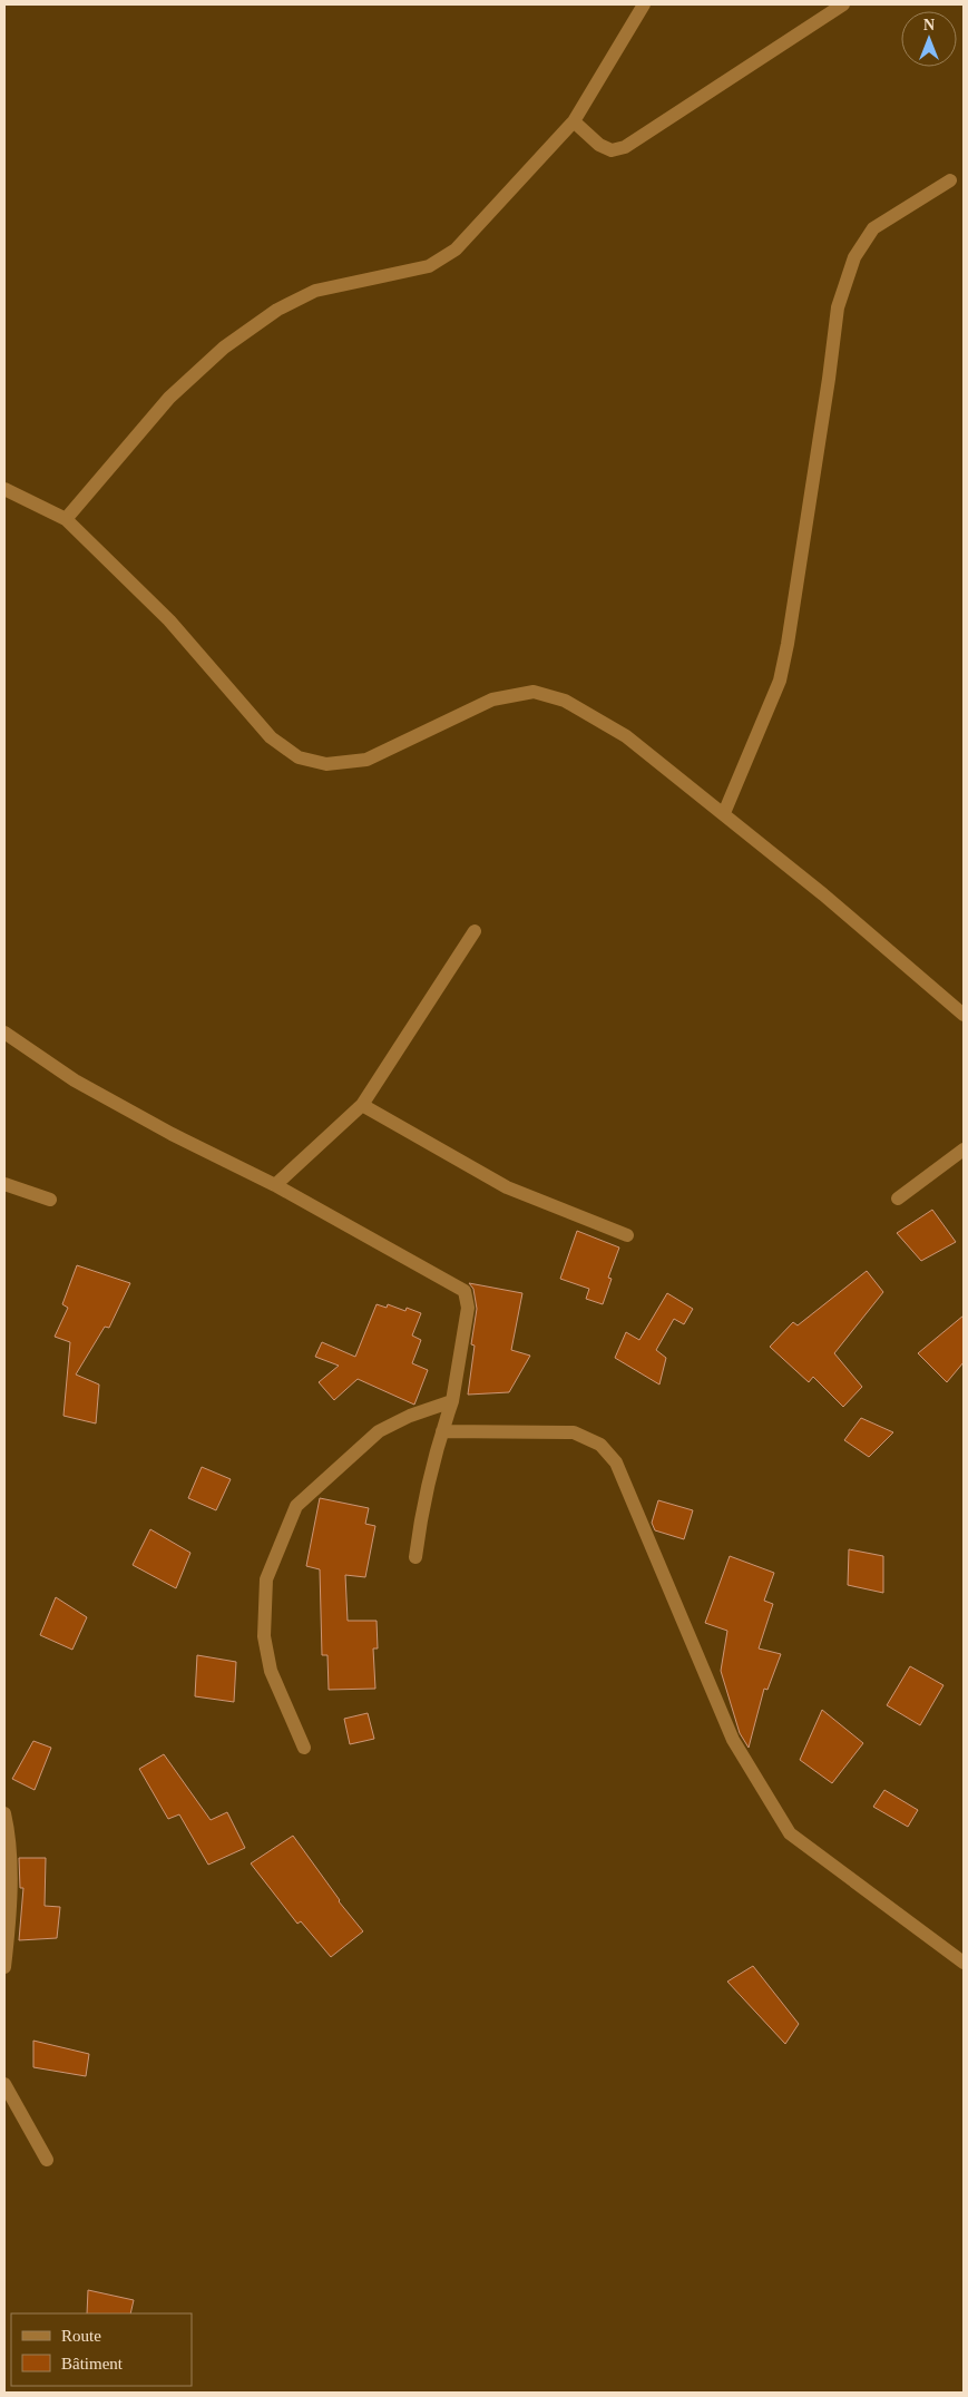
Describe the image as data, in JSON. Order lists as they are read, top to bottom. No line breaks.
{"legend":["Route","Bâtiment"],"north":"top"}
